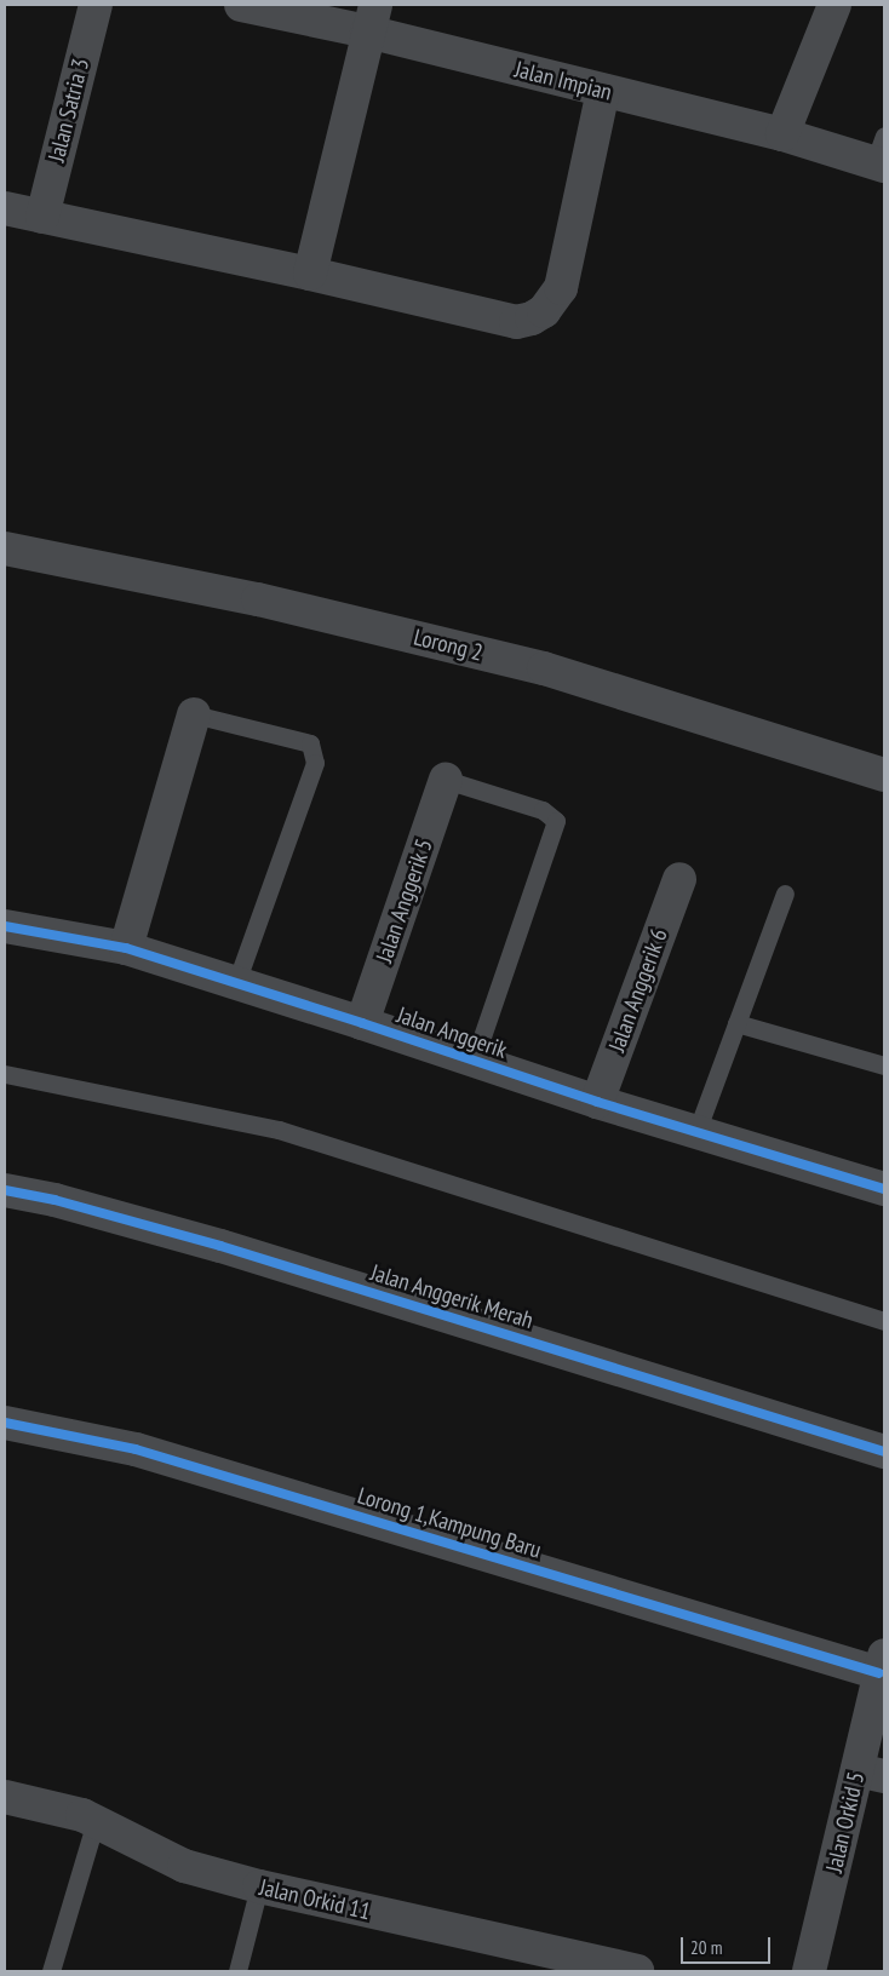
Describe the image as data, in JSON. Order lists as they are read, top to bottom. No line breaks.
{"streets":{"street":["Jalan Impian","Jalan Satria 3","Lorong 2","Jalan Anggerik 5","Jalan Anggerik 6","Jalan Anggerik","Jalan Anggerik Merah","Lorong 1,Kampung Baru","Jalan Orkid 5","Jalan Orkid 11"]},"crossings":[["Jalan Anggerik 5","Jalan Anggerik"],["Jalan Anggerik 6","Jalan Anggerik"],["Lorong 1,Kampung Baru","Jalan Orkid 5"]],"scale_bar":"20 m"}
